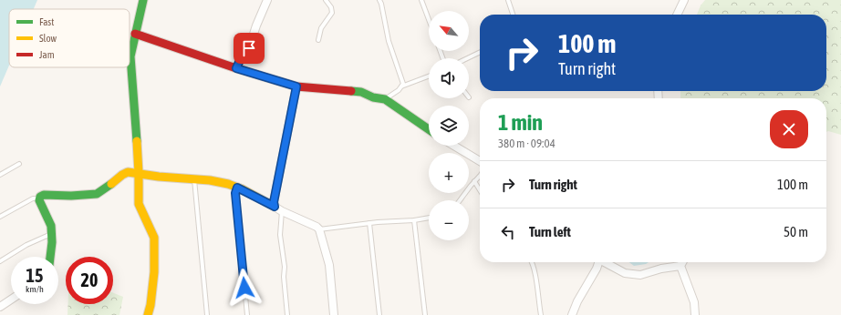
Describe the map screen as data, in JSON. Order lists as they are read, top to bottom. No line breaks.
{"legend":["Fast","Slow","Jam"],"north":"top left","page":{"map_buttons":["+","−"],"turn":["100 m","Turn right"],"heading":["1 min","380 m · 09:04"],"list":[{"name":"Turn right","value":"100 m"},{"name":"Turn left","value":"50 m"}],"speed":"15 km/h","limit":"20"}}
